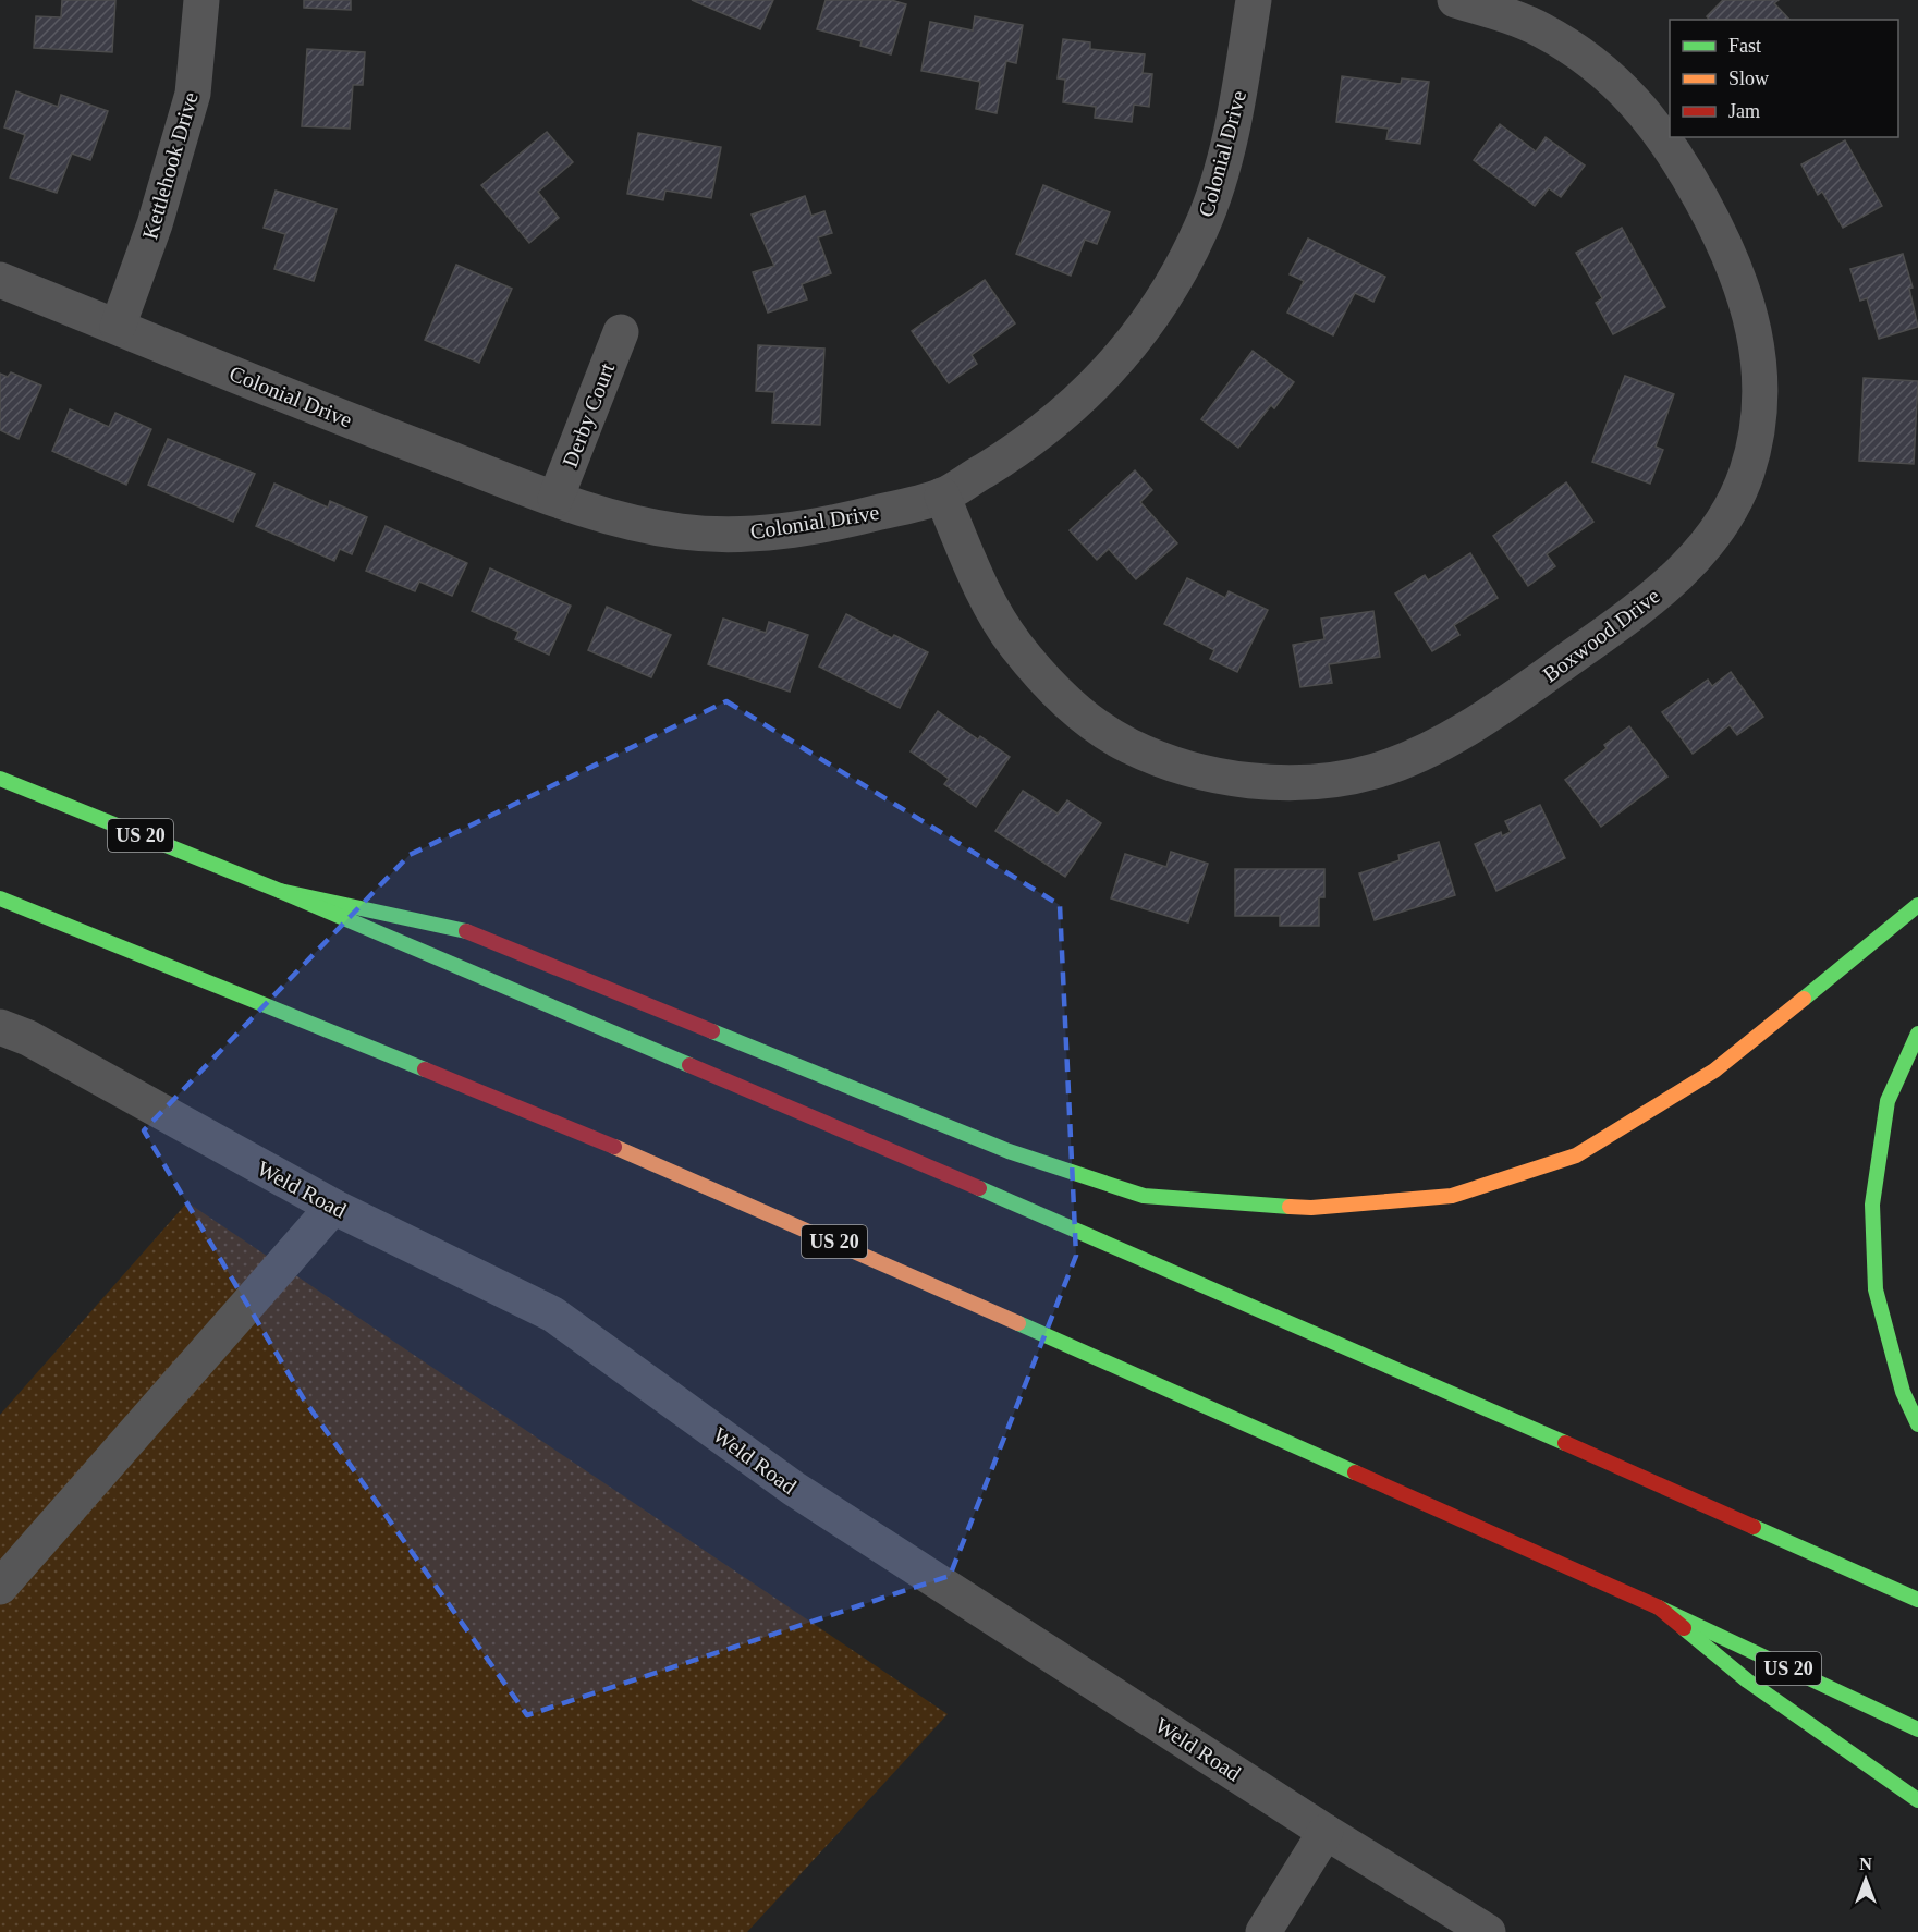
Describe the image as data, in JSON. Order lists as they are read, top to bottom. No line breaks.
{"streets":{"main road":["US 20"],"street":["Colonial Drive","Kettlehook Drive","Derby Court","Boxwood Drive","Weld Road"]},"crossings":[["Colonial Drive","Kettlehook Drive"],["Colonial Drive","Derby Court"],["Colonial Drive","Boxwood Drive"]],"legend":["Fast","Slow","Jam"],"north":"top"}
